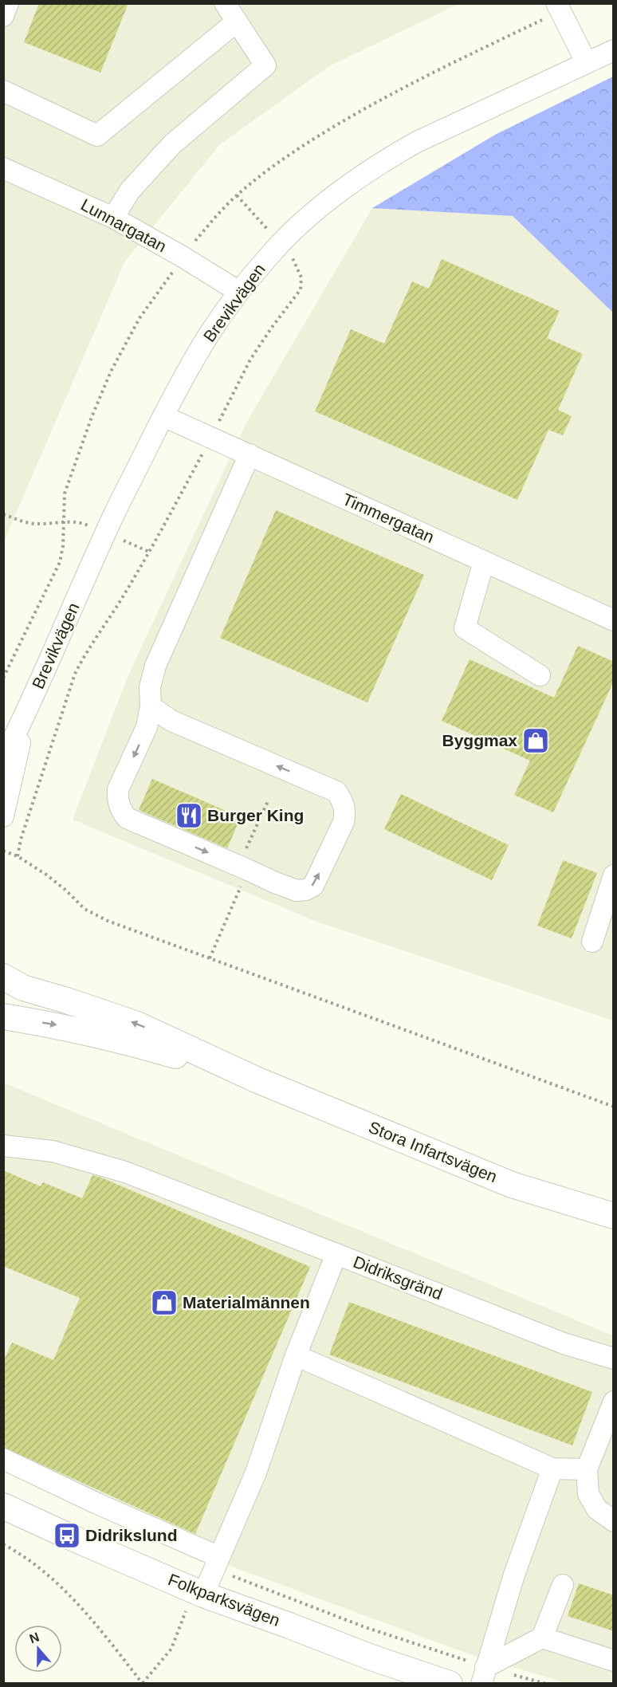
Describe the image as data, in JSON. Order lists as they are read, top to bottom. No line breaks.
{"streets":{"main road":["Stora Infartsvägen","Folkparksvägen"],"street":["Lunnargatan","Brevikvägen","Timmergatan","Didriksgränd"]},"crossings":[["Lunnargatan","Brevikvägen"],["Brevikvägen","Timmergatan"],["Didriksgränd","Folkparksvägen"]],"places":{"shop":["Byggmax","Materialmännen"],"restaurant":["Burger King"],"bus stop":["Didrikslund"]},"north":"top"}
